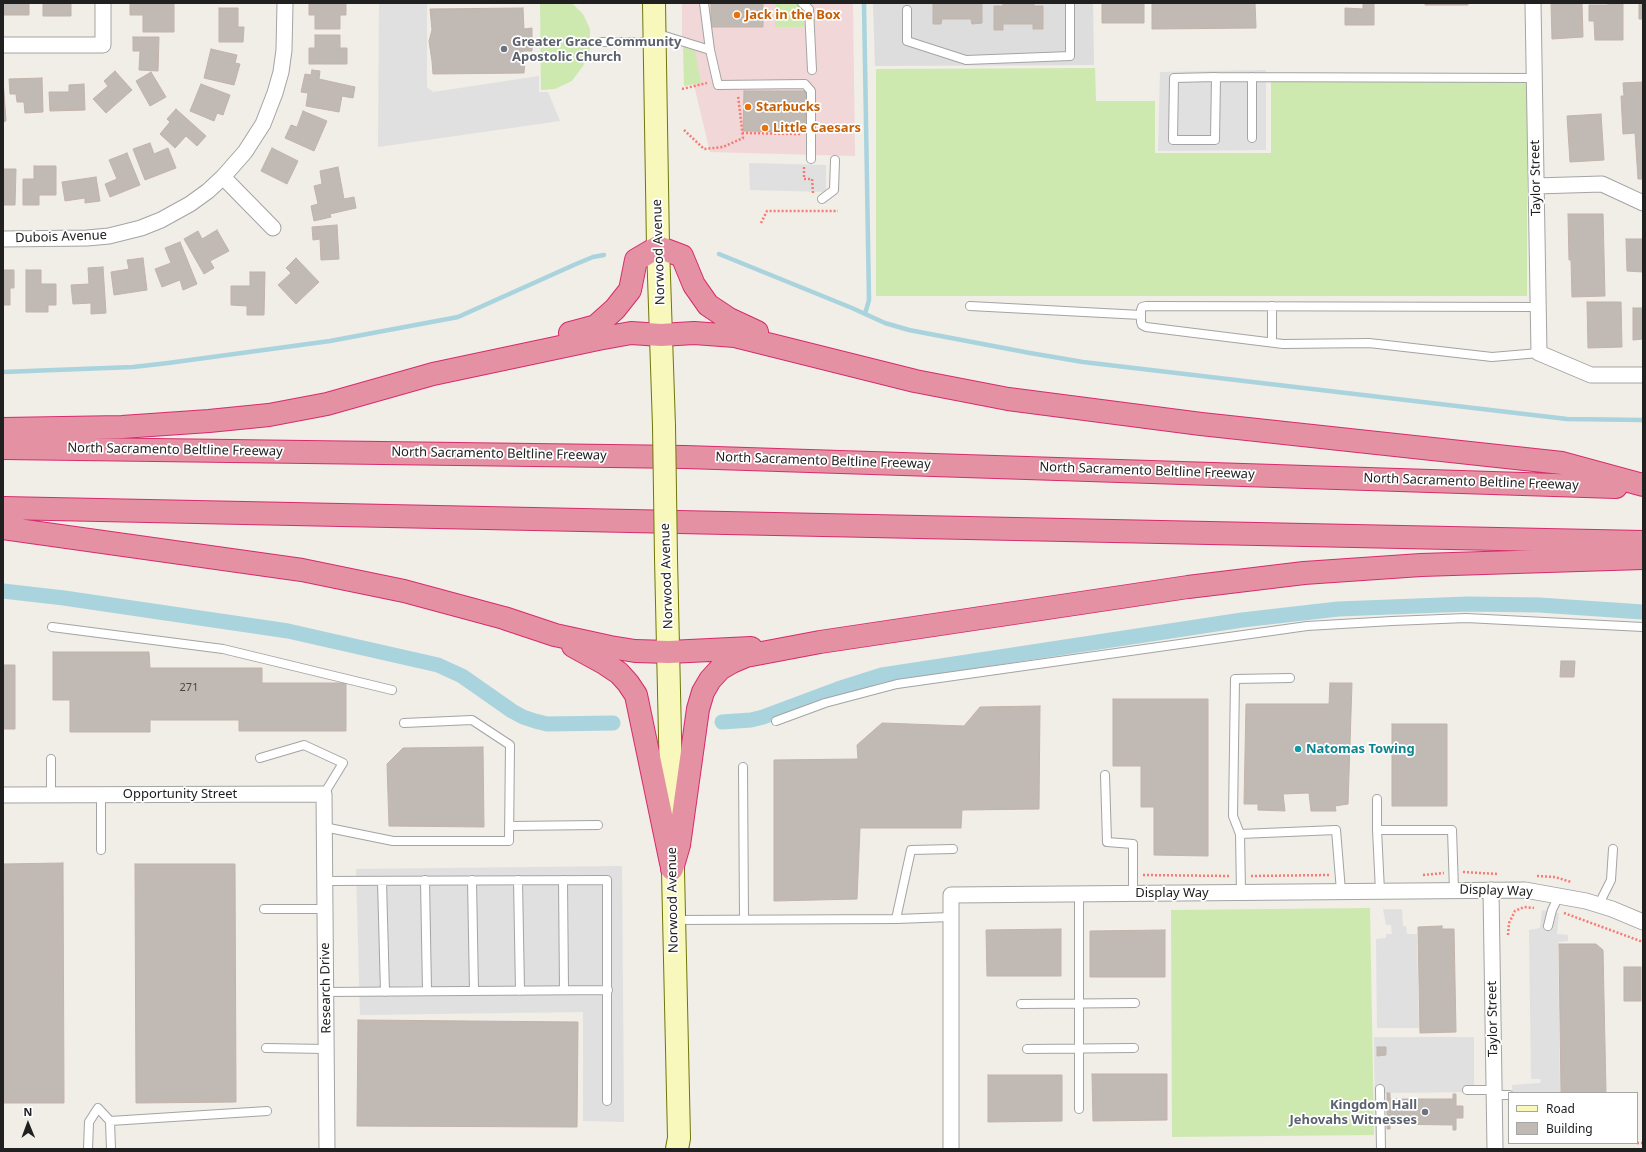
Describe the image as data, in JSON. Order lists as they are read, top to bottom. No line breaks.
{"streets":{"highway":["North Sacramento Beltline Freeway"],"main road":["Norwood Avenue"],"street":["Taylor Street","Dubois Avenue","Opportunity Street","Display Way","Research Drive"]},"crossings":[["Taylor Street","Display Way"]],"places":["Jack in the Box","Greater Grace Community Apostolic Church","Starbucks","Little Caesars","Natomas Towing","Kingdom Hall Jehovahs Witnesses"],"house_numbers":["271"],"legend":["Road","Building"],"north":"top"}
